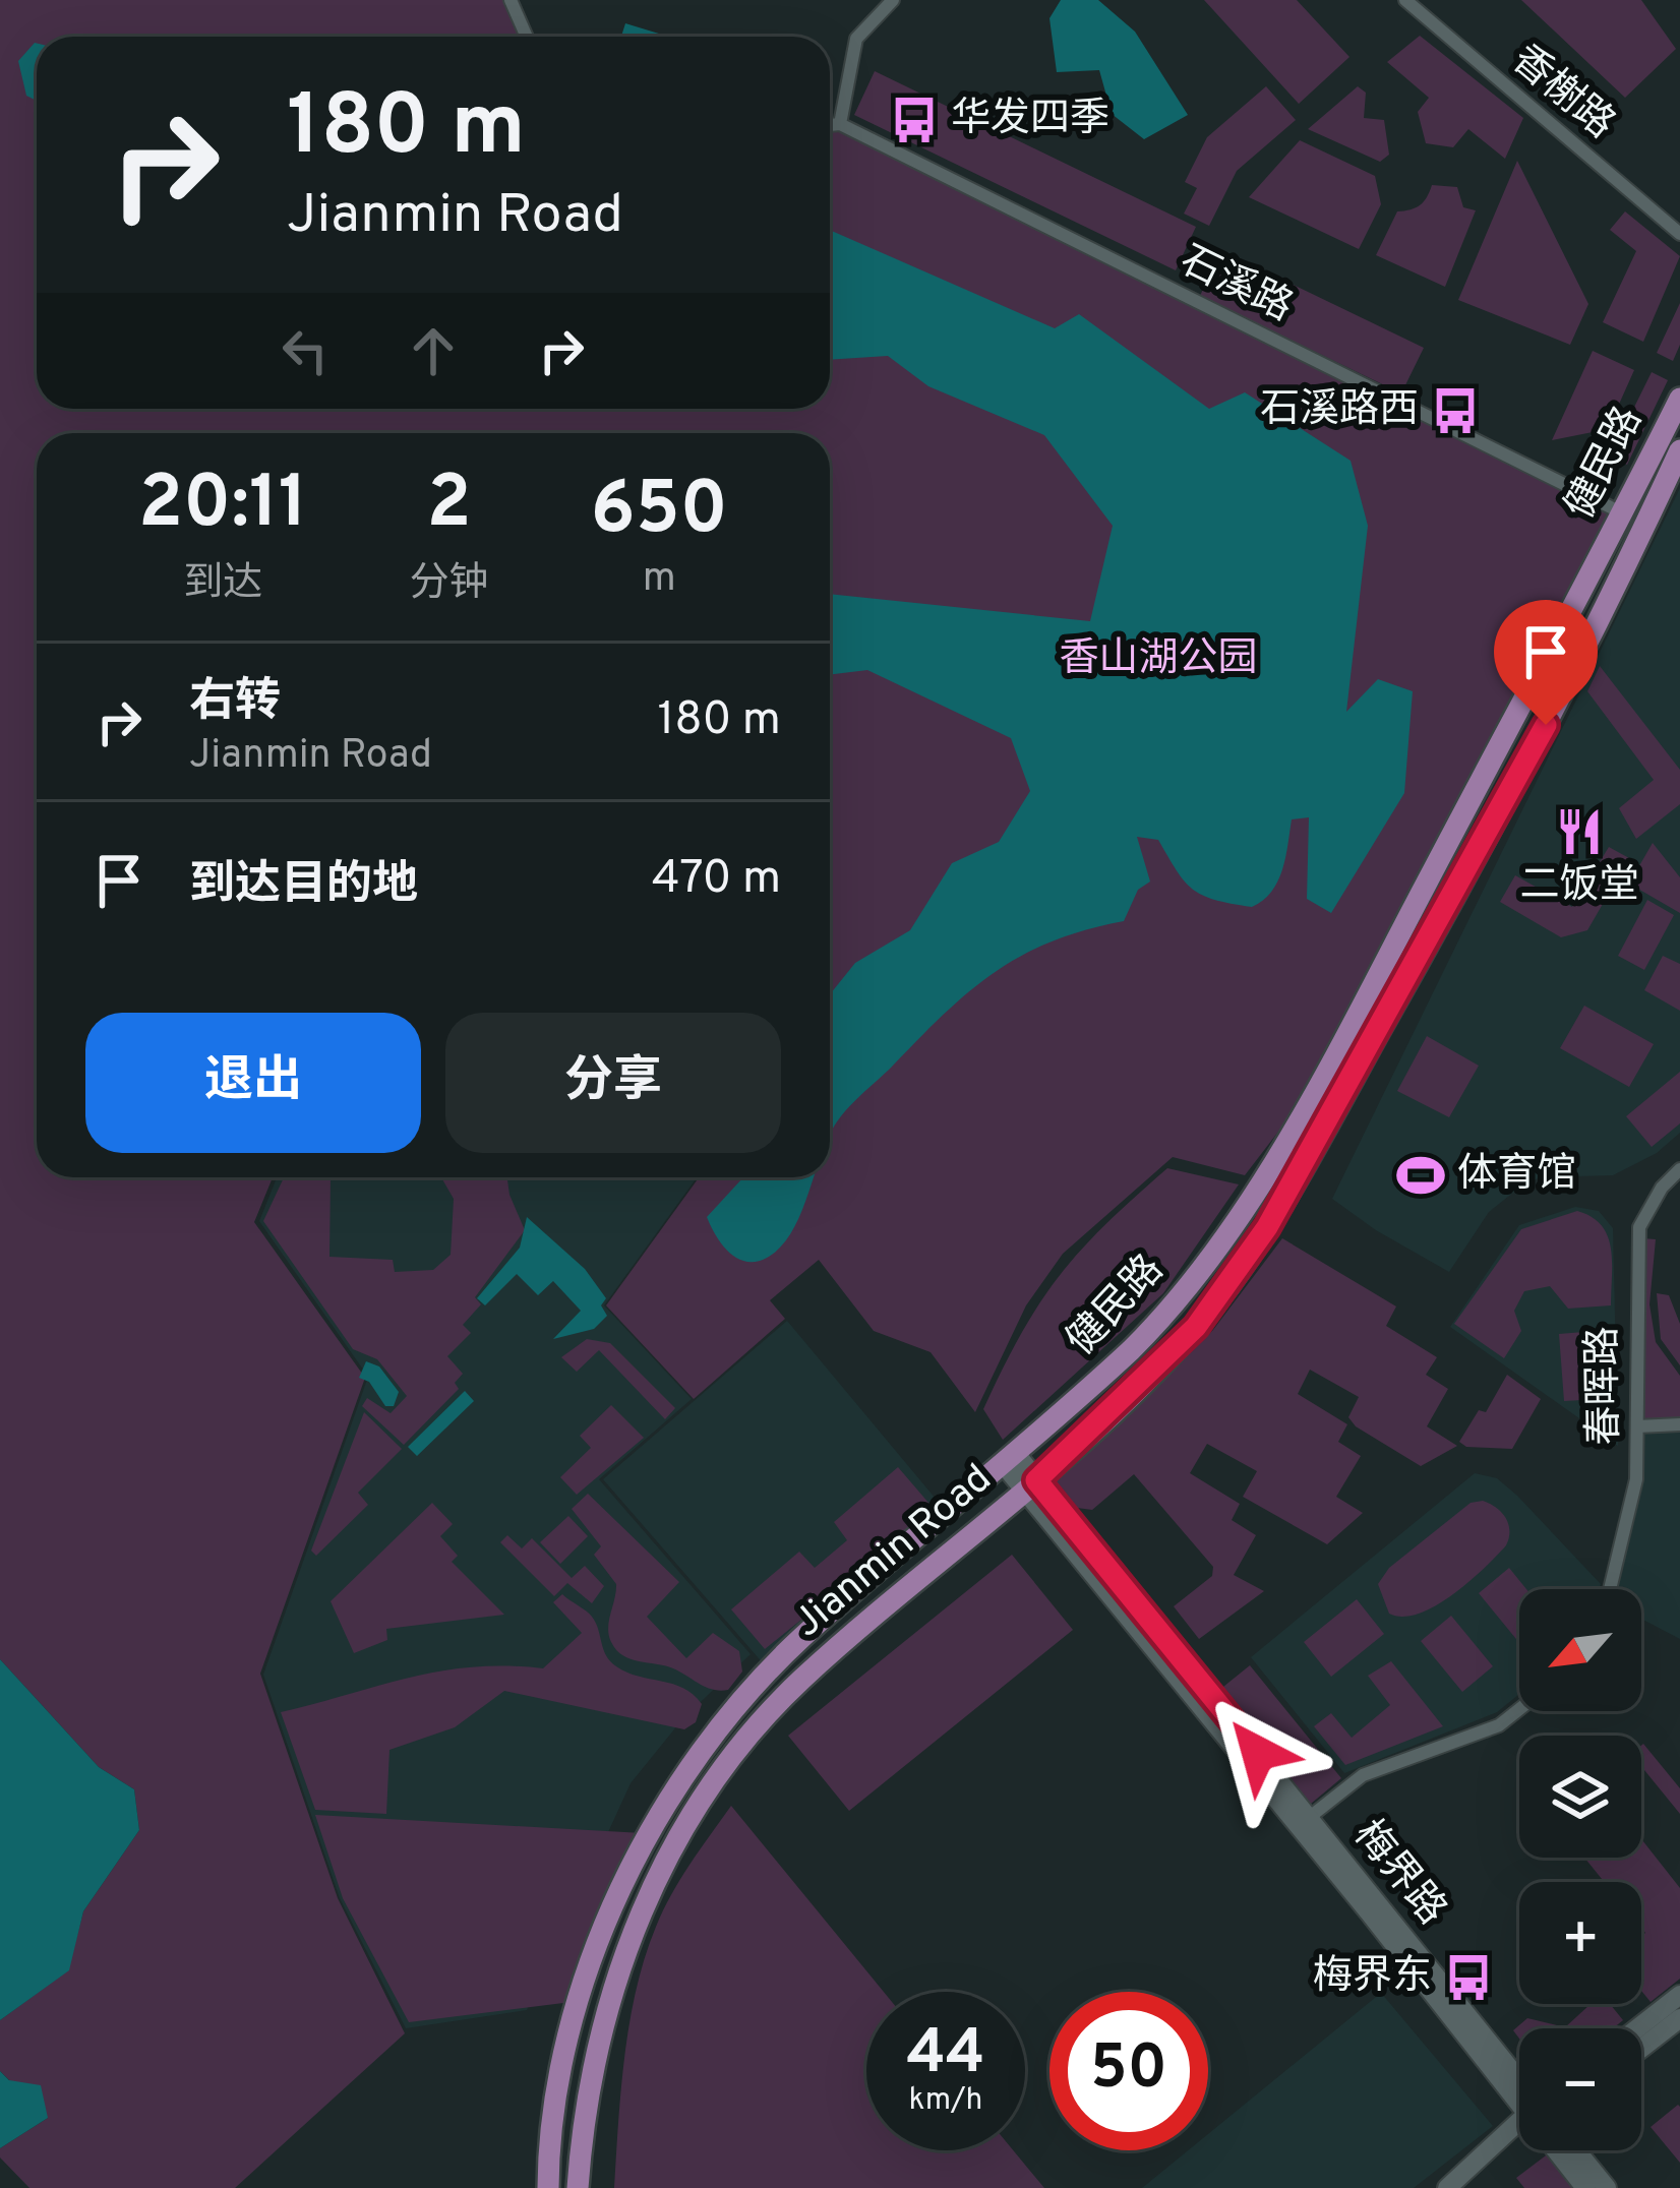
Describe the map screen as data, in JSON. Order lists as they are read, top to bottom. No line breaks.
{"streets":{"main road":["健民路","Jianmin Road","梅界路"],"street":["香榭路","石溪路","春晖路"]},"crossings":[["石溪路","健民路"],["Jianmin Road","梅界路"]],"parks":["香山湖公园"],"places":{"bus stop":["华发四季","石溪路西","梅界东"],"restaurant":["二饭堂"],"sports":["体育馆"]},"north":"bottom left","page":{"turn":["180 m","Jianmin Road"],"eta":["20:11","到达","2","分钟","650","m"],"list":[{"name":"右转","note":"Jianmin Road","value":"180 m"},{"name":"到达目的地","value":"470 m"}],"buttons":["退出","分享"],"map_buttons":["+","−"],"speed":"44 km/h","limit":"50"}}
